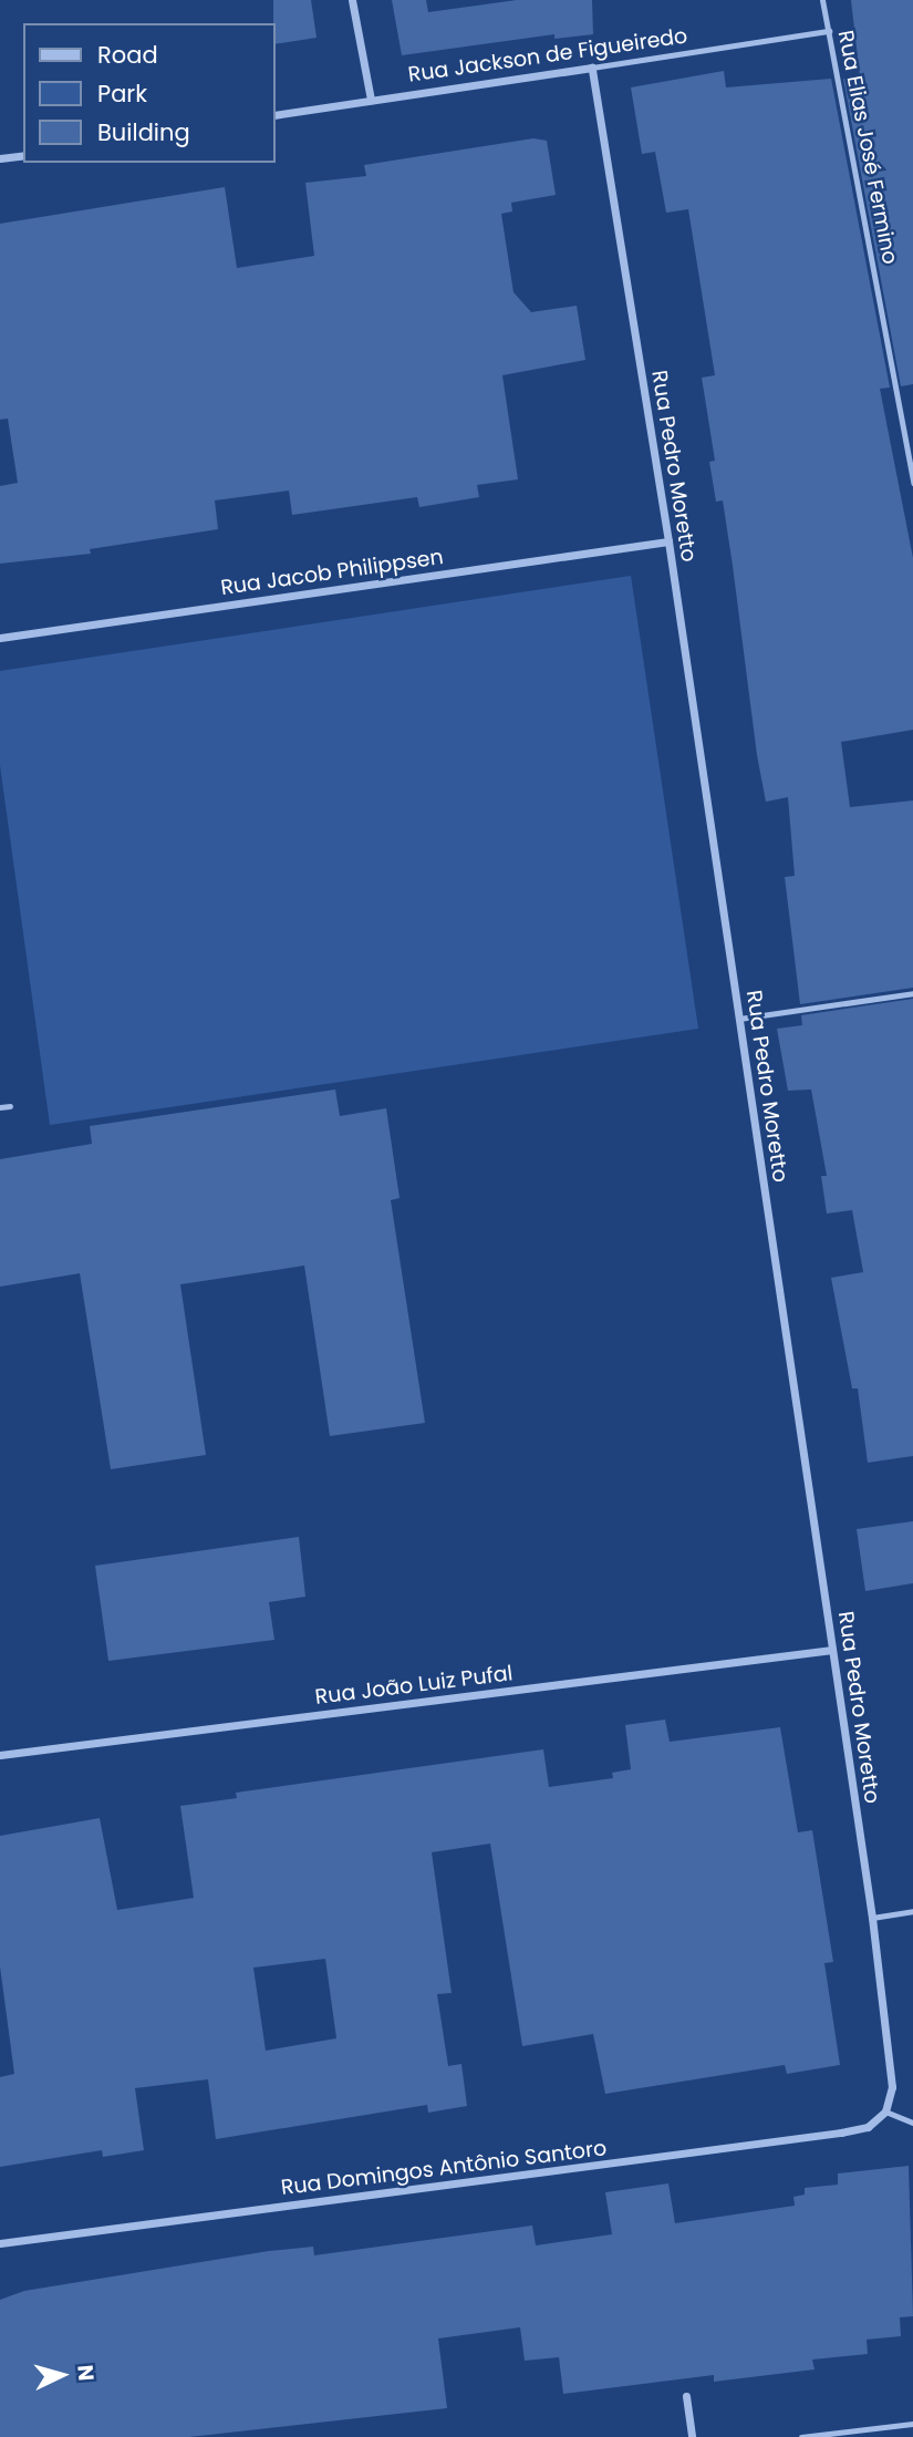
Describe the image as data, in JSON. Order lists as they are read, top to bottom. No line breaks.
{"streets":{"street":["Rua Jackson de Figueiredo","Rua Pedro Moretto","Rua Jacob Philippsen","Rua João Luiz Pufal","Rua Domingos Antônio Santoro"],"lane":["Rua Elias José Fermino"]},"crossings":[["Rua Jackson de Figueiredo","Rua Elias José Fermino"],["Rua Jackson de Figueiredo","Rua Pedro Moretto"],["Rua Pedro Moretto","Rua Jacob Philippsen"],["Rua Pedro Moretto","Rua João Luiz Pufal"],["Rua Pedro Moretto","Rua Domingos Antônio Santoro"]],"legend":["Road","Park","Building"],"north":"right"}
